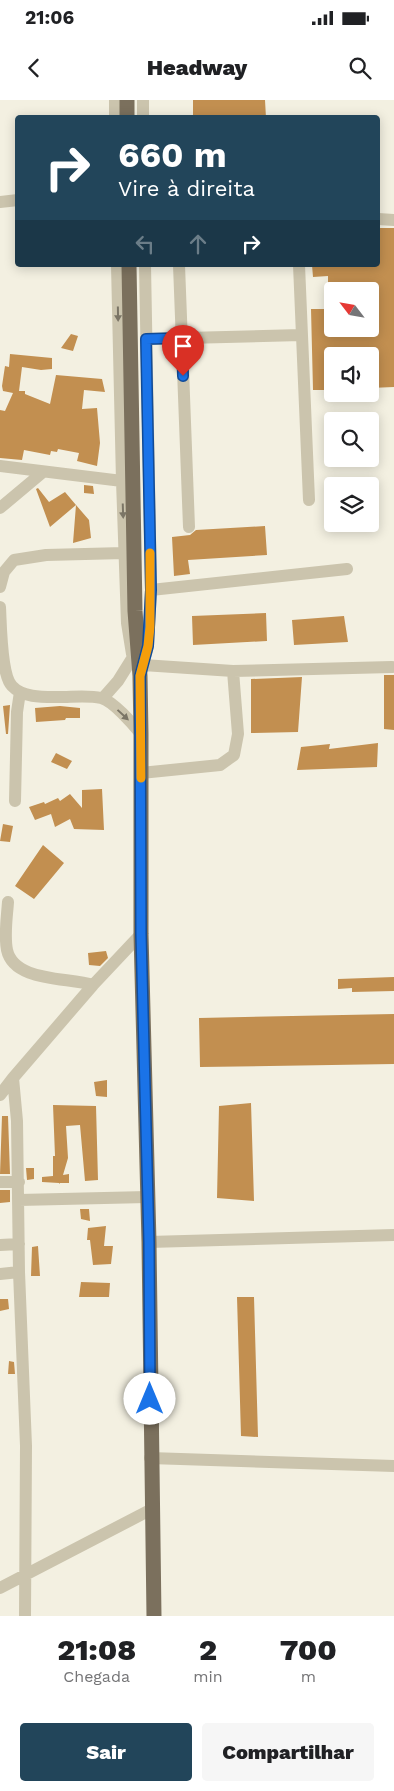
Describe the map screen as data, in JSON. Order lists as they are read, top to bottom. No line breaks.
{"north":"top left","page":{"status":"21:06","header":"Headway","turn":["660 m","Vire à direita"],"eta":["21:08","Chegada","2","min","700","m"],"buttons":["Sair","Compartilhar"]}}
